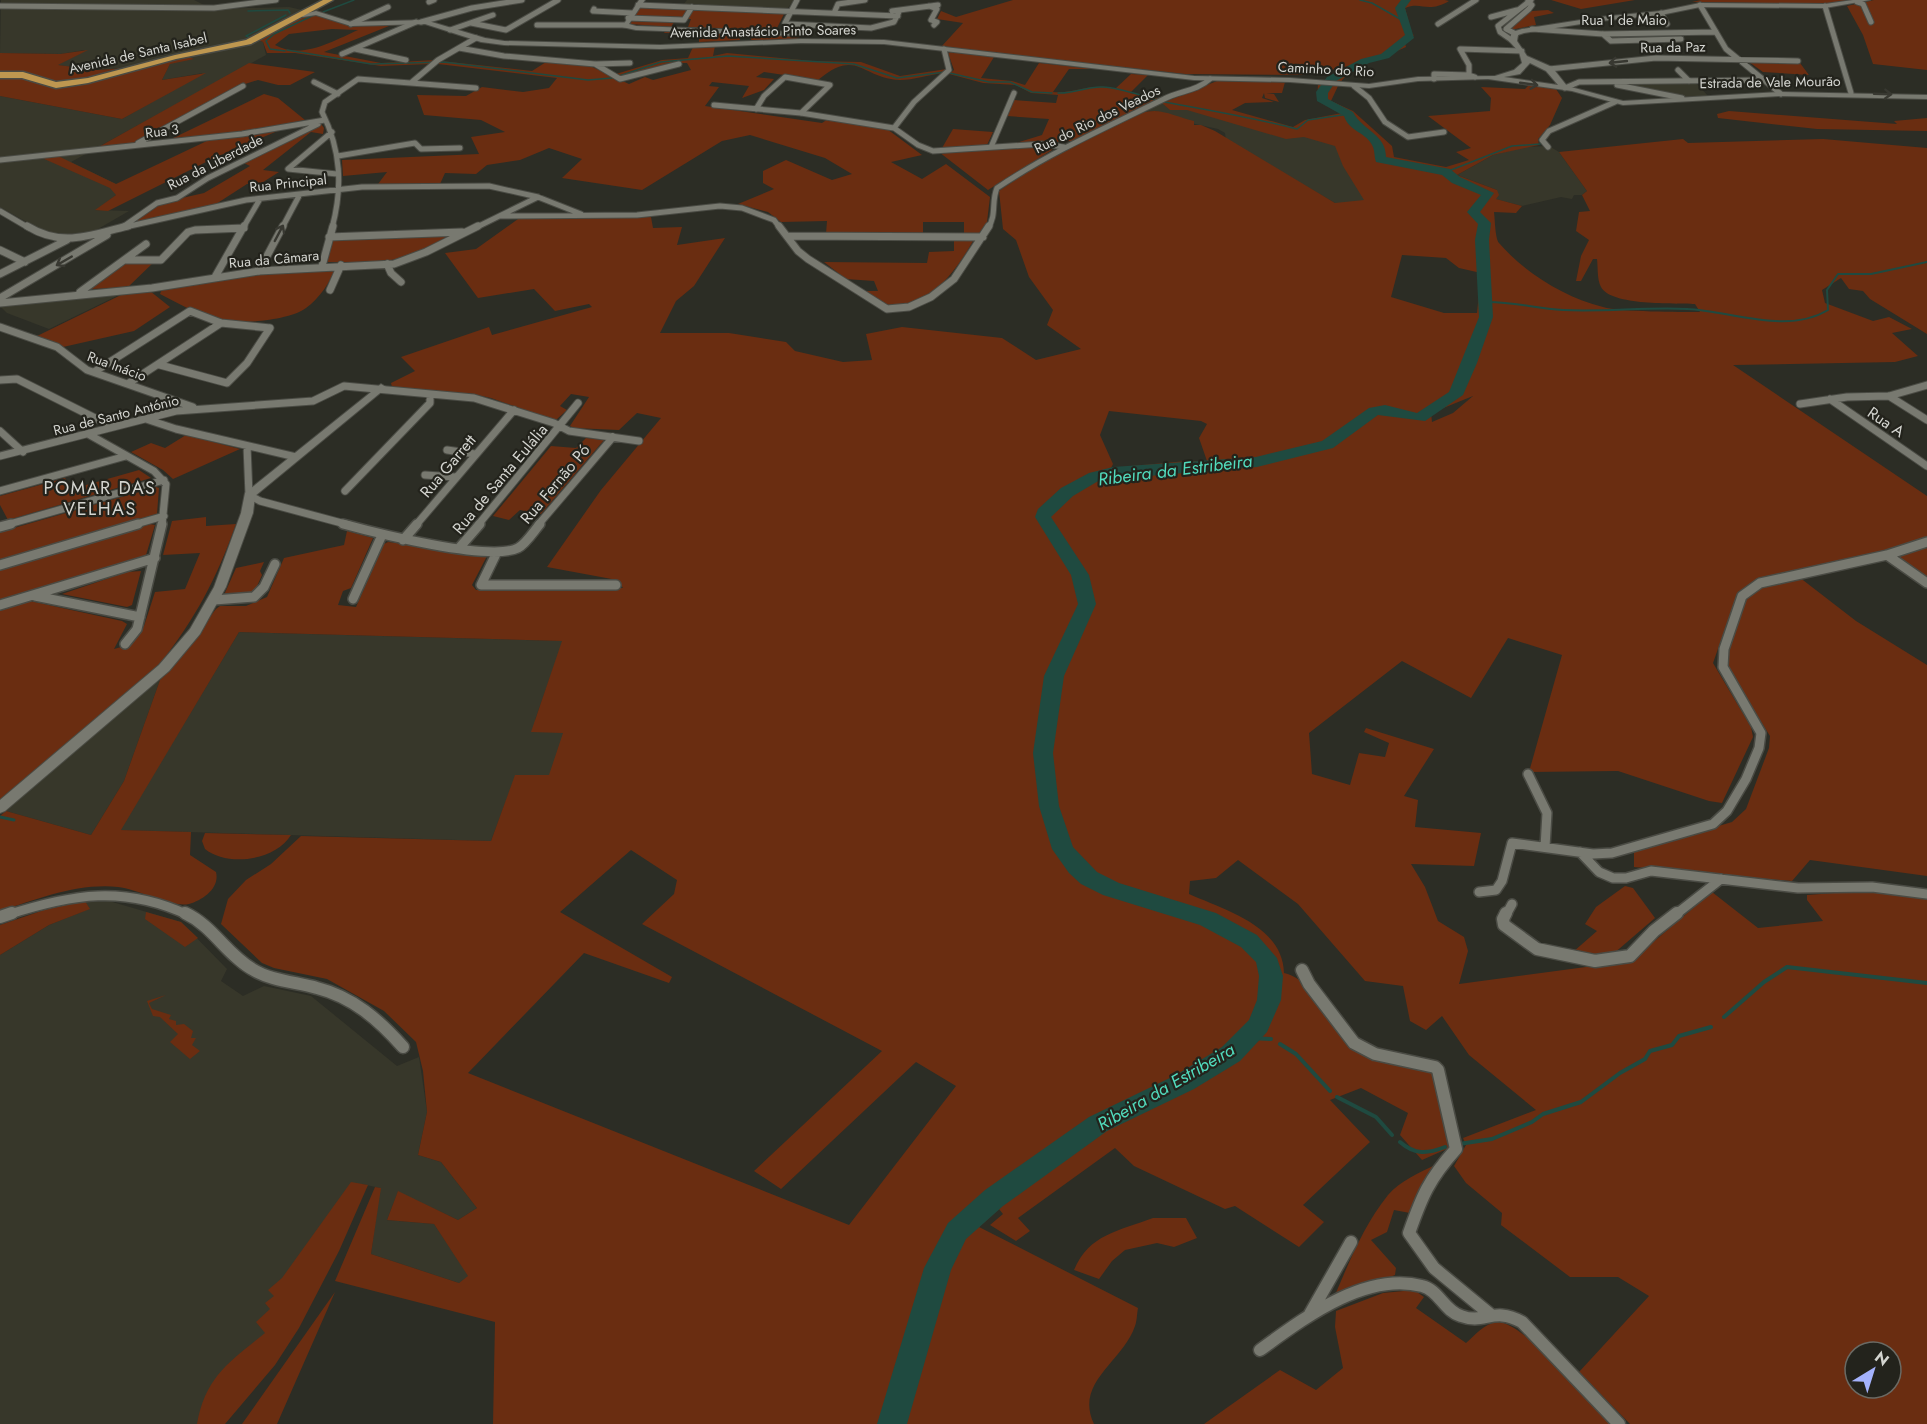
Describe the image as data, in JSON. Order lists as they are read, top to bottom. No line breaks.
{"streets":{"main road":["Avenida de Santa Isabel"],"street":["Rua 1 de Maio","Avenida Anastácio Pinto Soares","Rua da Paz","Caminho do Rio","Estrada de Vale Mourão","Rua do Rio dos Veados","Rua 3","Rua da Liberdade","Rua Principal","Rua da Câmara","Rua Inácio","Rua de Santo António","Rua A","Rua Garrett","Rua de Santa Eulália","Rua Fernão Pó"]},"crossings":[["Avenida Anastácio Pinto Soares","Avenida de Santa Isabel"],["Avenida Anastácio Pinto Soares","Caminho do Rio"],["Avenida Anastácio Pinto Soares","Rua do Rio dos Veados"],["Caminho do Rio","Estrada de Vale Mourão"],["Caminho do Rio","Rua do Rio dos Veados"],["Rua 3","Rua da Liberdade"],["Rua da Liberdade","Rua Principal"],["Rua da Liberdade","Rua da Câmara"],["Rua Principal","Rua da Câmara"],["Rua Inácio","Rua de Santo António"]],"districts":["POMAR DAS VELHAS"],"water":["Ribeira da Estribeira"],"north":"top right"}
